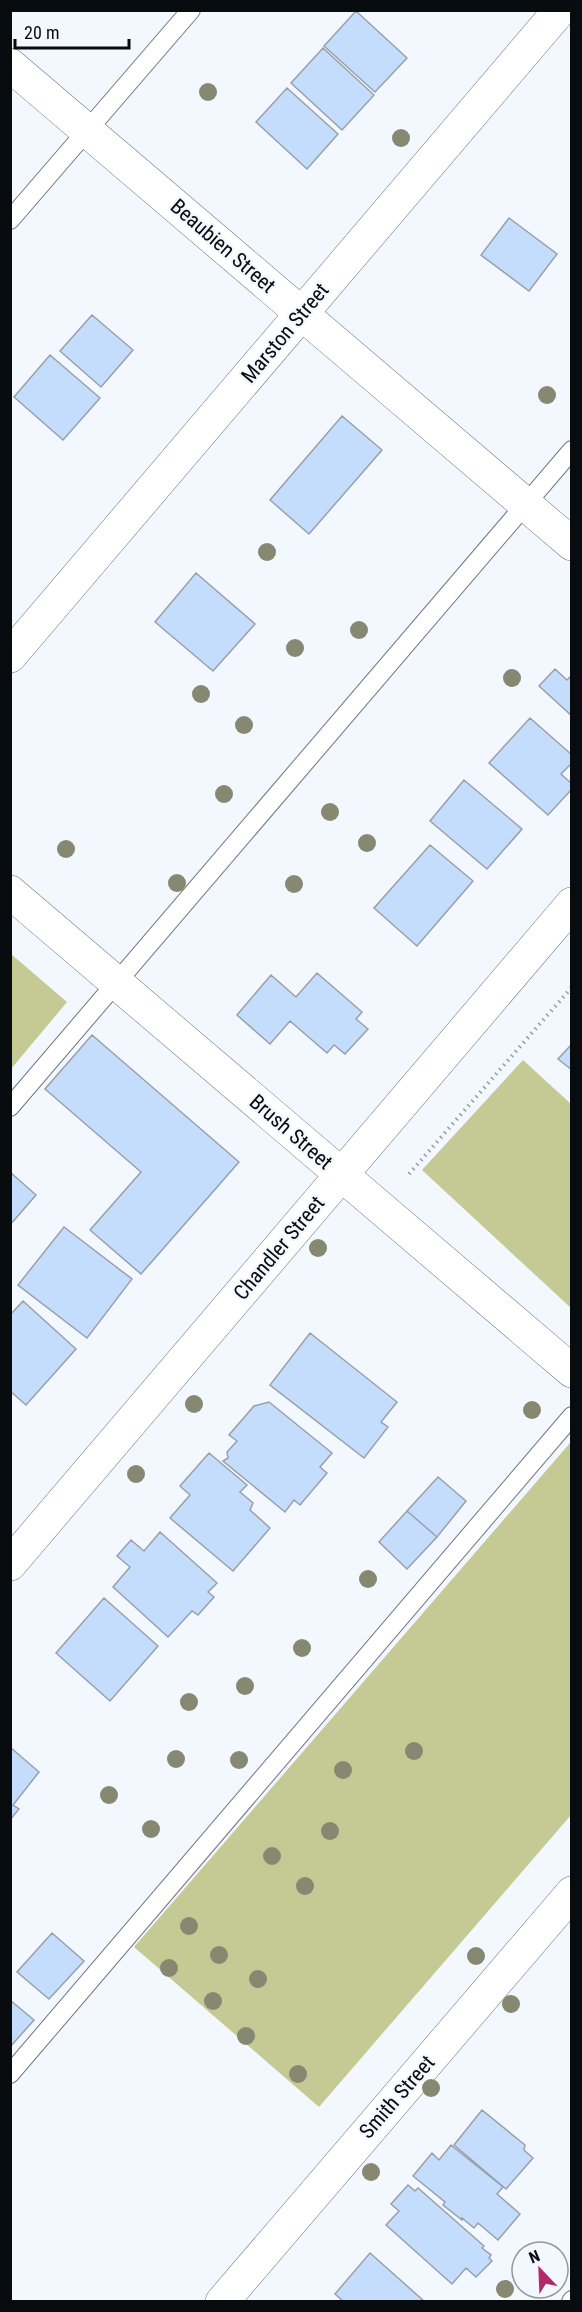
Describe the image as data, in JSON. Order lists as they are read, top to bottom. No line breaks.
{"streets":{"street":["Beaubien Street","Marston Street","Brush Street","Chandler Street","Smith Street"]},"crossings":[["Beaubien Street","Marston Street"],["Brush Street","Chandler Street"]],"scale_bar":"20 m","north":"top left"}
